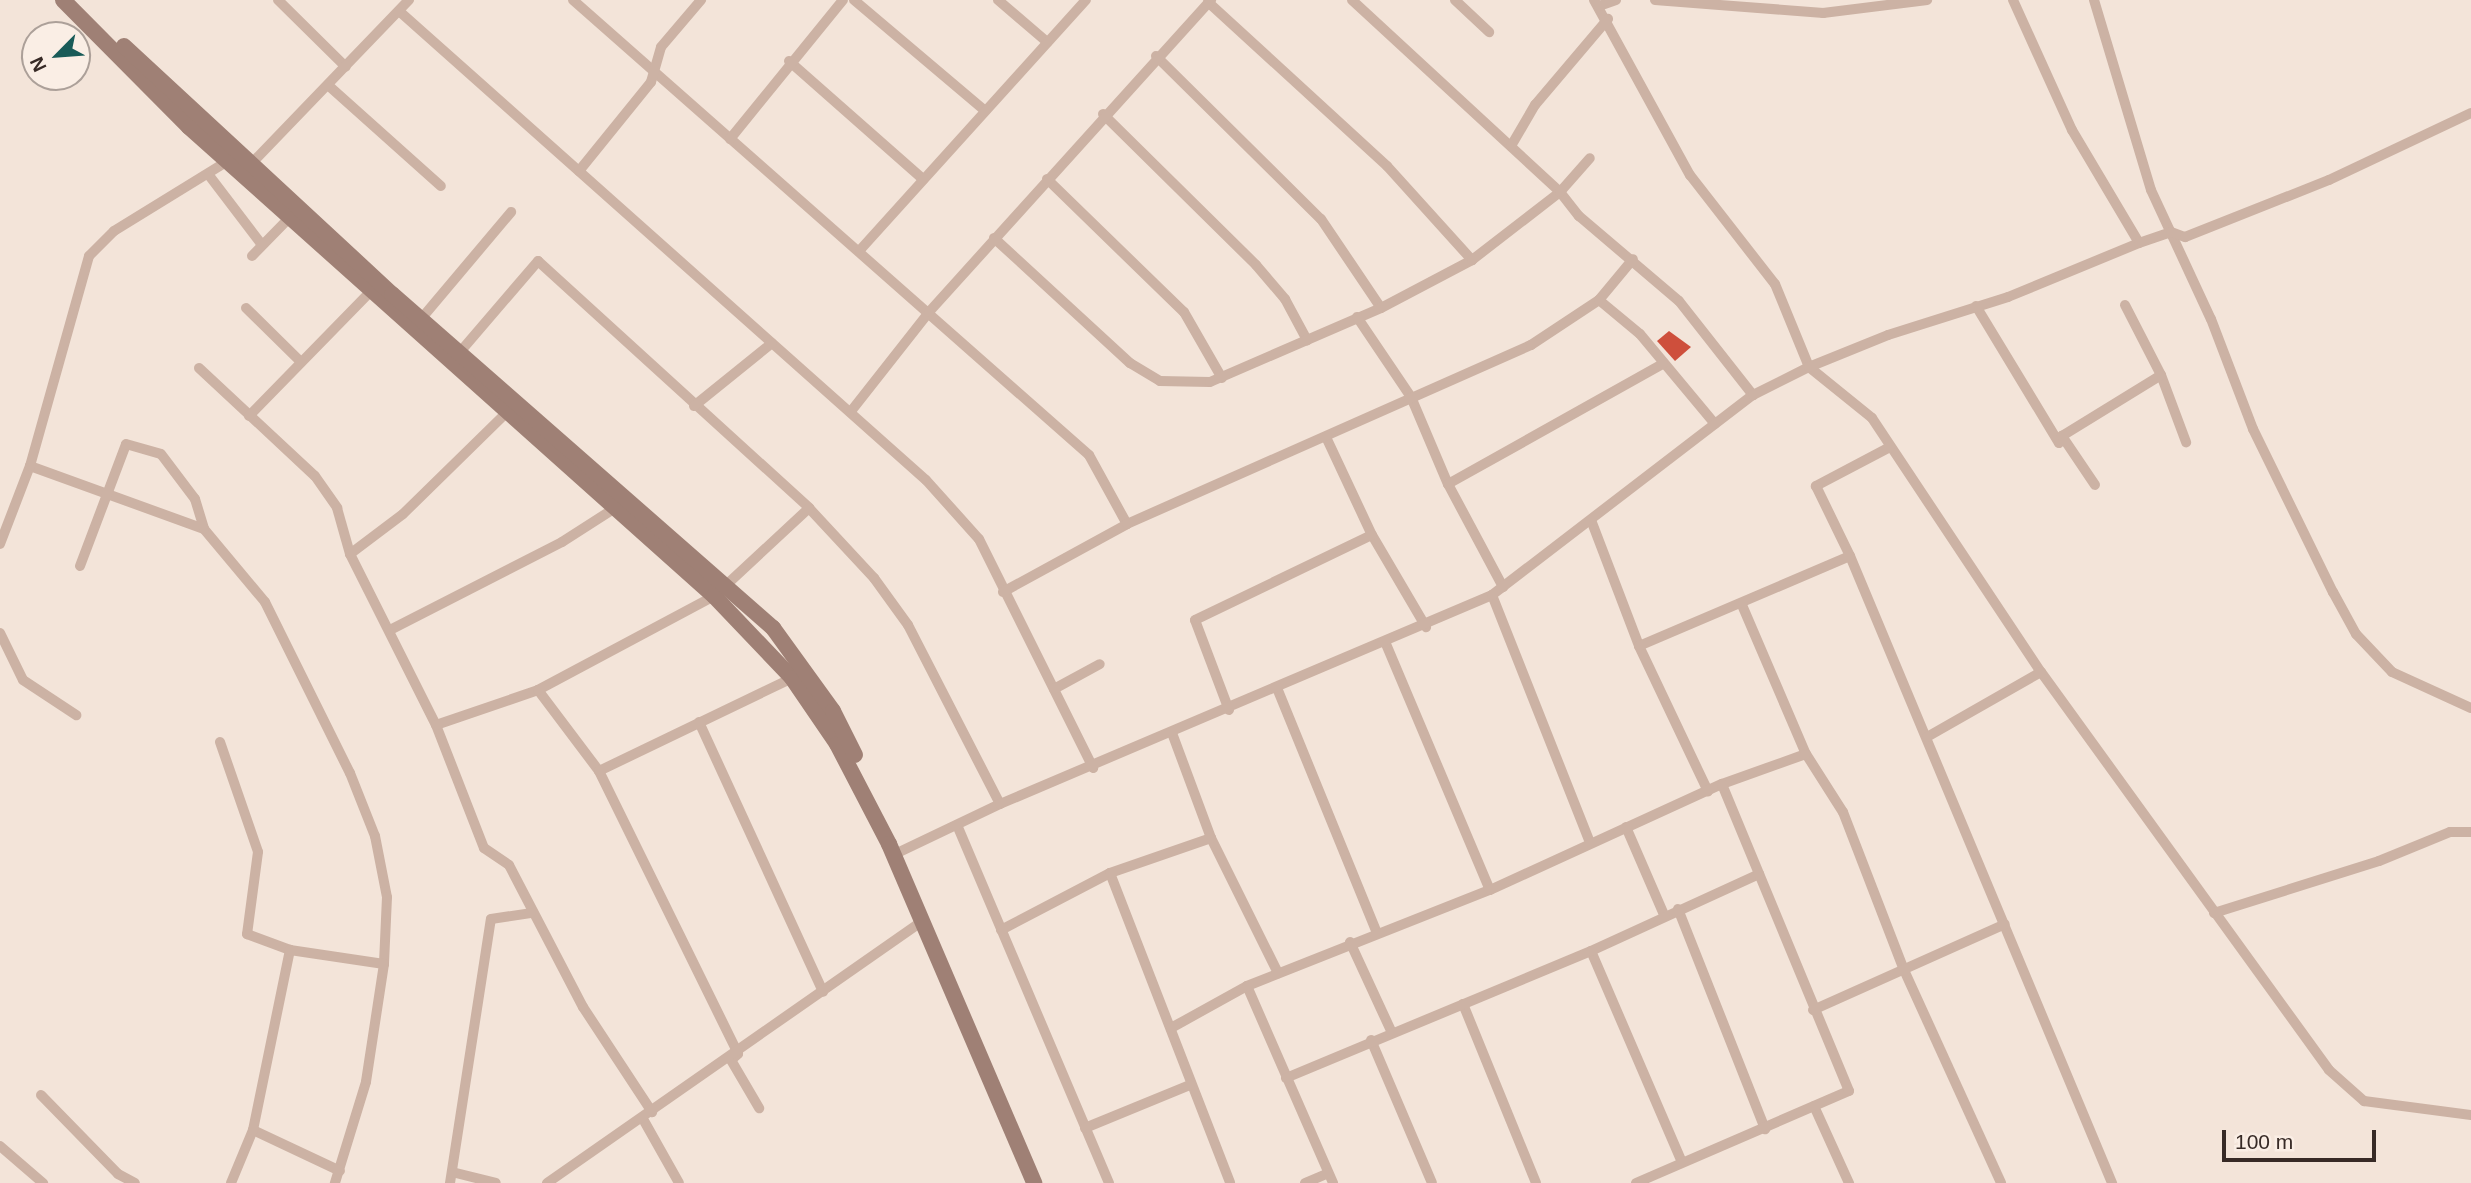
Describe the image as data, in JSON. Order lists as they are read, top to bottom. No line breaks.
{"scale_bar":"100 m","north":"bottom left"}
